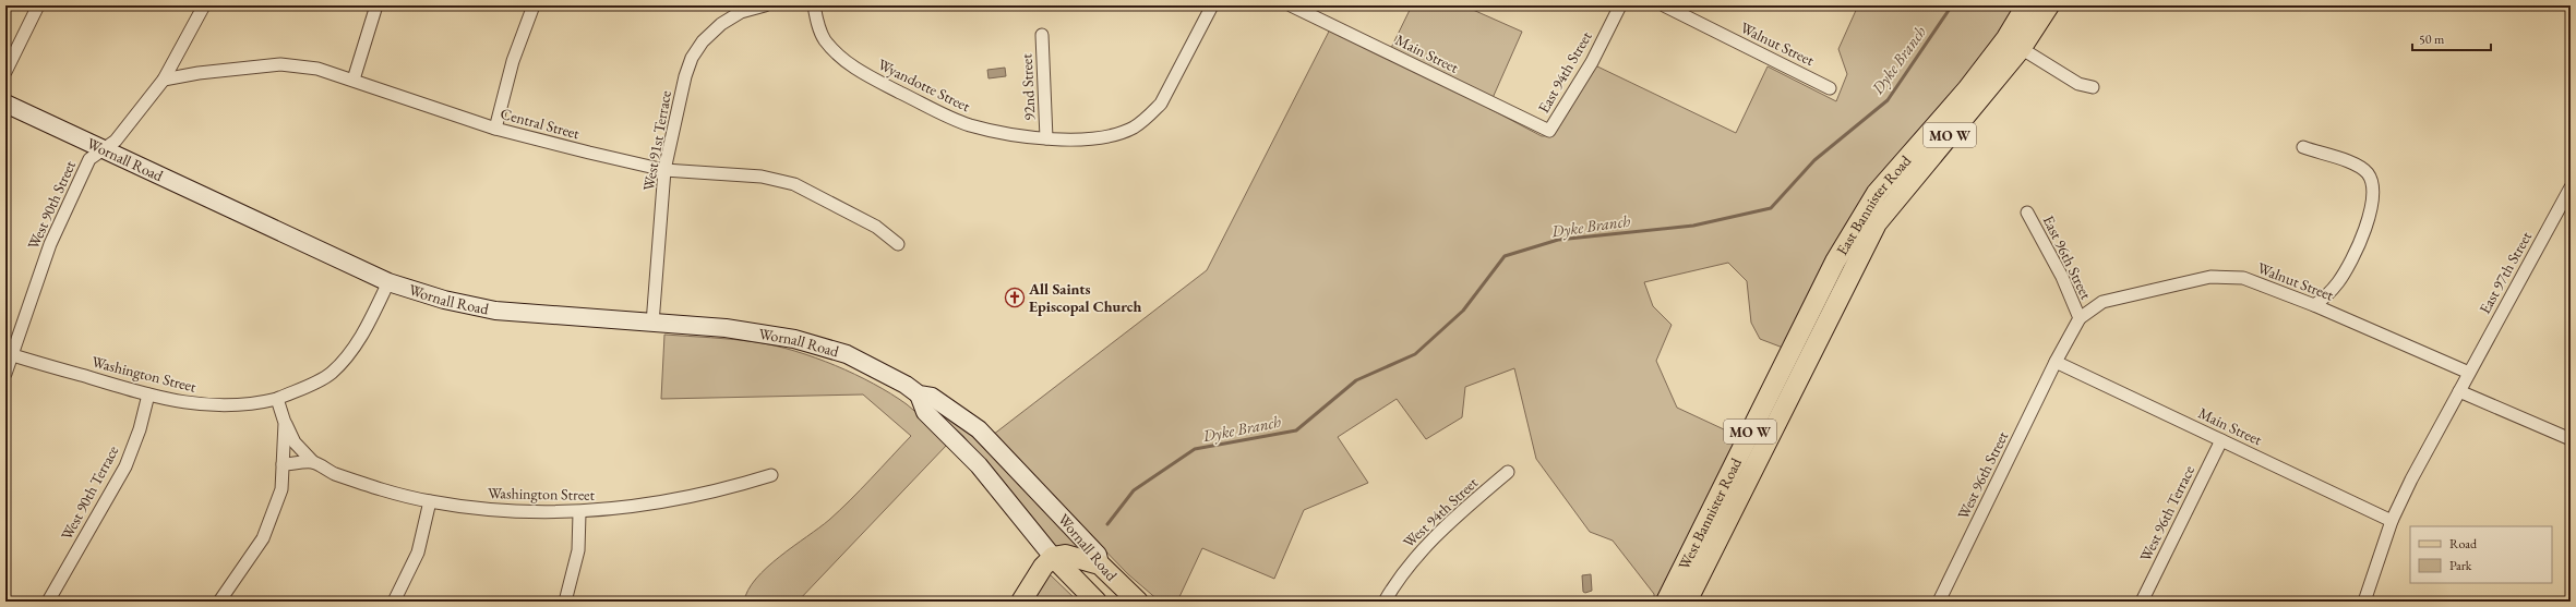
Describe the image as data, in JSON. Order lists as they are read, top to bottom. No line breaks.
{"streets":{"main road":["MO W","Wornall Road","East Bannister Road","West Bannister Road"],"street":["Walnut Street","Main Street","East 94th Street","Wyandotte Street","92nd Street","Central Street","West 91st Terrace","West 90th Street","East 96th Street","East 97th Street","Washington Street","West 96th Street","West 90th Terrace","West 94th Street","West 96th Terrace"]},"crossings":[["Walnut Street","East 96th Street"],["Walnut Street","East 97th Street"],["Main Street","East 94th Street"],["Main Street","East 96th Street"],["Main Street","West 96th Street"],["Main Street","West 96th Terrace"],["Wyandotte Street","92nd Street"],["Central Street","West 91st Terrace"],["Central Street","West 90th Street"],["West 91st Terrace","Wornall Road"],["Wornall Road","West 90th Street"],["Wornall Road","Washington Street"],["West 90th Street","Washington Street"],["East Bannister Road","West Bannister Road"],["East 96th Street","West 96th Street"],["Washington Street","West 90th Terrace"]],"water":["Dyke Branch"],"places":{"church":["All Saints Episcopal Church"]},"legend":["Road","Park"],"scale_bar":"50 m"}
